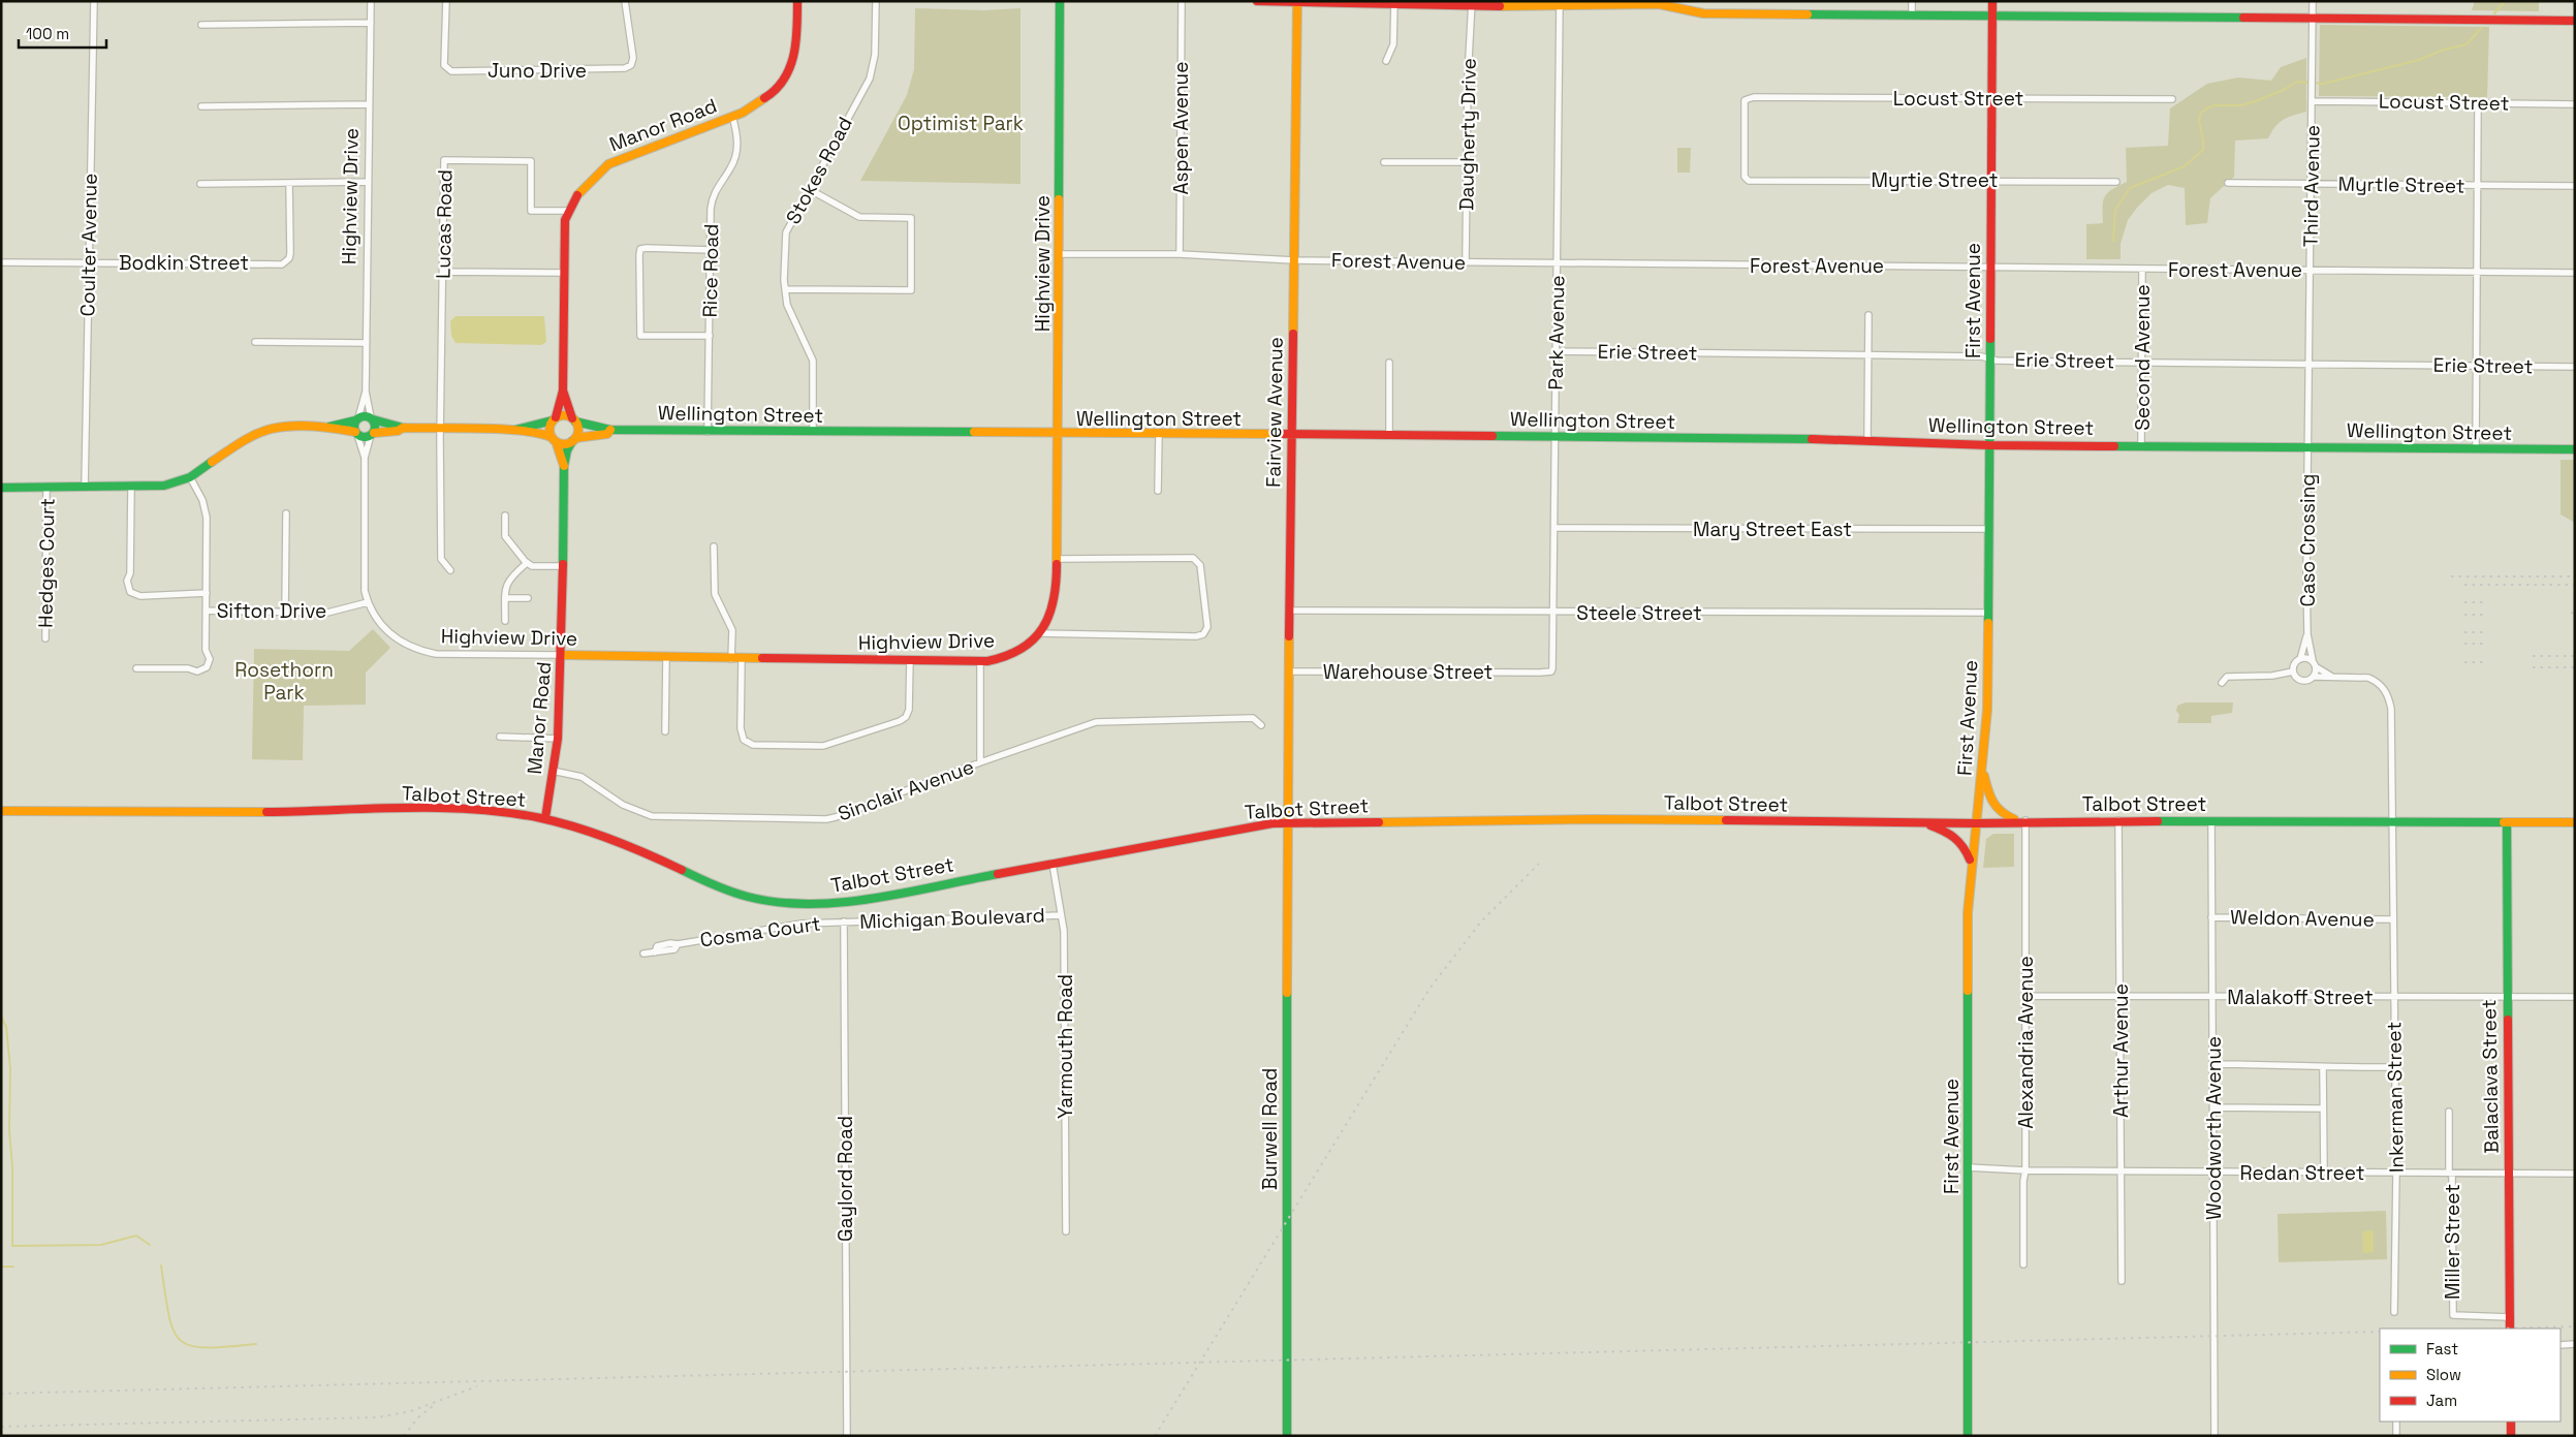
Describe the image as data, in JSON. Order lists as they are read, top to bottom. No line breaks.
{"streets":{"street":["Juno Drive","Locust Street","Manor Road","Aspen Avenue","Daugherty Drive","Stokes Road","Myrtie Street","Myrtle Street","Third Avenue","Highview Drive","Lucas Road","Coulter Avenue","Forest Avenue","Bodkin Street","Rice Road","First Avenue","Park Avenue","Erie Street","Second Avenue","Fairview Avenue","Wellington Street","Mary Street East","Caso Crossing","Hedges Court","Sifton Drive","Steele Street","Warehouse Street","Sinclair Avenue","Talbot Street","Michigan Boulevard","Weldon Avenue","Cosma Court","Malakoff Street","Alexandria Avenue","Yarmouth Road","Arthur Avenue","Balaclava Street","Inkerman Street","Woodworth Avenue","Burwell Road","Redan Street","Gaylord Road","Miller Street"]},"crossings":[["Locust Street","Myrtie Street"],["Locust Street","Third Avenue"],["Locust Street","First Avenue"],["Manor Road","Highview Drive"],["Manor Road","Lucas Road"],["Manor Road","Rice Road"],["Manor Road","Wellington Street"],["Manor Road","Sinclair Avenue"],["Manor Road","Talbot Street"],["Aspen Avenue","Forest Avenue"],["Daugherty Drive","Forest Avenue"],["Stokes Road","Wellington Street"],["Myrtie Street","First Avenue"],["Myrtle Street","Third Avenue"],["Third Avenue","Forest Avenue"],["Third Avenue","Erie Street"],["Third Avenue","Wellington Street"],["Third Avenue","Caso Crossing"],["Highview Drive","Forest Avenue"],["Highview Drive","Wellington Street"],["Highview Drive","Sifton Drive"],["Coulter Avenue","Bodkin Street"],["Forest Avenue","First Avenue"],["Forest Avenue","Park Avenue"],["Forest Avenue","Second Avenue"],["Forest Avenue","Fairview Avenue"],["Rice Road","Wellington Street"],["First Avenue","Erie Street"],["First Avenue","Wellington Street"],["First Avenue","Mary Street East"],["First Avenue","Steele Street"],["First Avenue","Talbot Street"],["First Avenue","Redan Street"],["Park Avenue","Erie Street"],["Park Avenue","Wellington Street"],["Park Avenue","Mary Street East"],["Park Avenue","Steele Street"],["Park Avenue","Warehouse Street"],["Erie Street","Second Avenue"],["Second Avenue","Wellington Street"],["Fairview Avenue","Wellington Street"],["Fairview Avenue","Steele Street"],["Fairview Avenue","Warehouse Street"],["Fairview Avenue","Talbot Street"],["Fairview Avenue","Burwell Road"],["Wellington Street","Caso Crossing"],["Talbot Street","Alexandria Avenue"],["Talbot Street","Yarmouth Road"],["Talbot Street","Arthur Avenue"],["Talbot Street","Balaclava Street"],["Talbot Street","Inkerman Street"],["Talbot Street","Woodworth Avenue"],["Talbot Street","Burwell Road"],["Michigan Boulevard","Cosma Court"],["Michigan Boulevard","Yarmouth Road"],["Michigan Boulevard","Gaylord Road"],["Weldon Avenue","Inkerman Street"],["Weldon Avenue","Woodworth Avenue"],["Cosma Court","Gaylord Road"],["Malakoff Street","Alexandria Avenue"],["Malakoff Street","Arthur Avenue"],["Malakoff Street","Balaclava Street"],["Malakoff Street","Inkerman Street"],["Malakoff Street","Woodworth Avenue"],["Alexandria Avenue","Redan Street"],["Arthur Avenue","Redan Street"],["Balaclava Street","Redan Street"],["Balaclava Street","Miller Street"],["Inkerman Street","Redan Street"],["Woodworth Avenue","Redan Street"],["Redan Street","Miller Street"]],"parks":["Optimist Park","Rosethorn Park"],"legend":["Fast","Slow","Jam"],"scale_bar":"100 m"}
